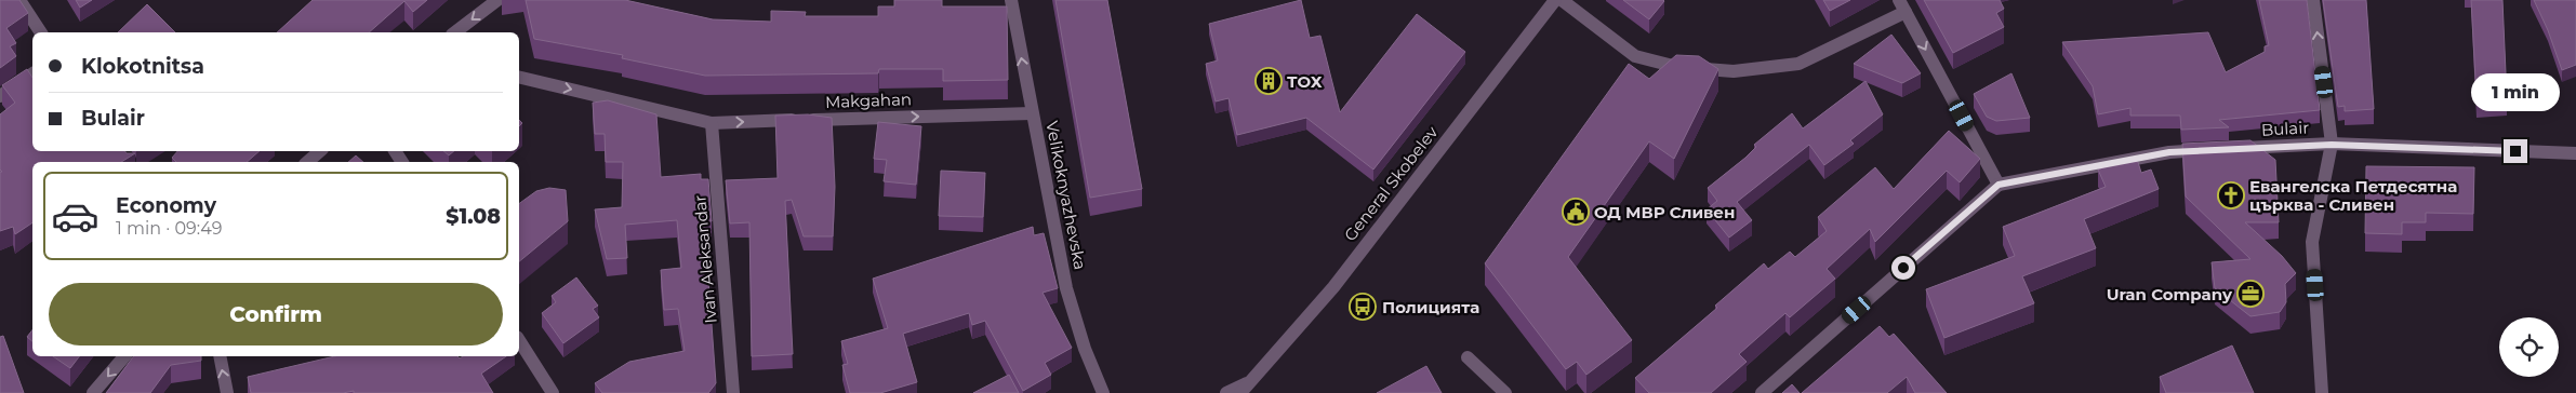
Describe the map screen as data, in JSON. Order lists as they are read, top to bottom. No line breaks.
{"streets":{"street":["Makgahan","Bulair","General Skobelev","Velikoknyazhevska","Ivan Aleksandar"]},"crossings":[["Makgahan","Velikoknyazhevska"],["Makgahan","Ivan Aleksandar"]],"one_way":["Makgahan"],"places":{"building":["ТОХ"],"church":["Евангелска Петдесятна църква - Сливен"],"public building":["ОД МВР Сливен"],"office":["Uran Company"],"bus stop":["Полицията"]},"page":{"banner":["Klokotnitsa","Bulair"],"bubble":"1 min","list":[{"name":"Economy","note":"1 min · 09:49","value":"$1.08"}],"buttons":"Confirm"}}
